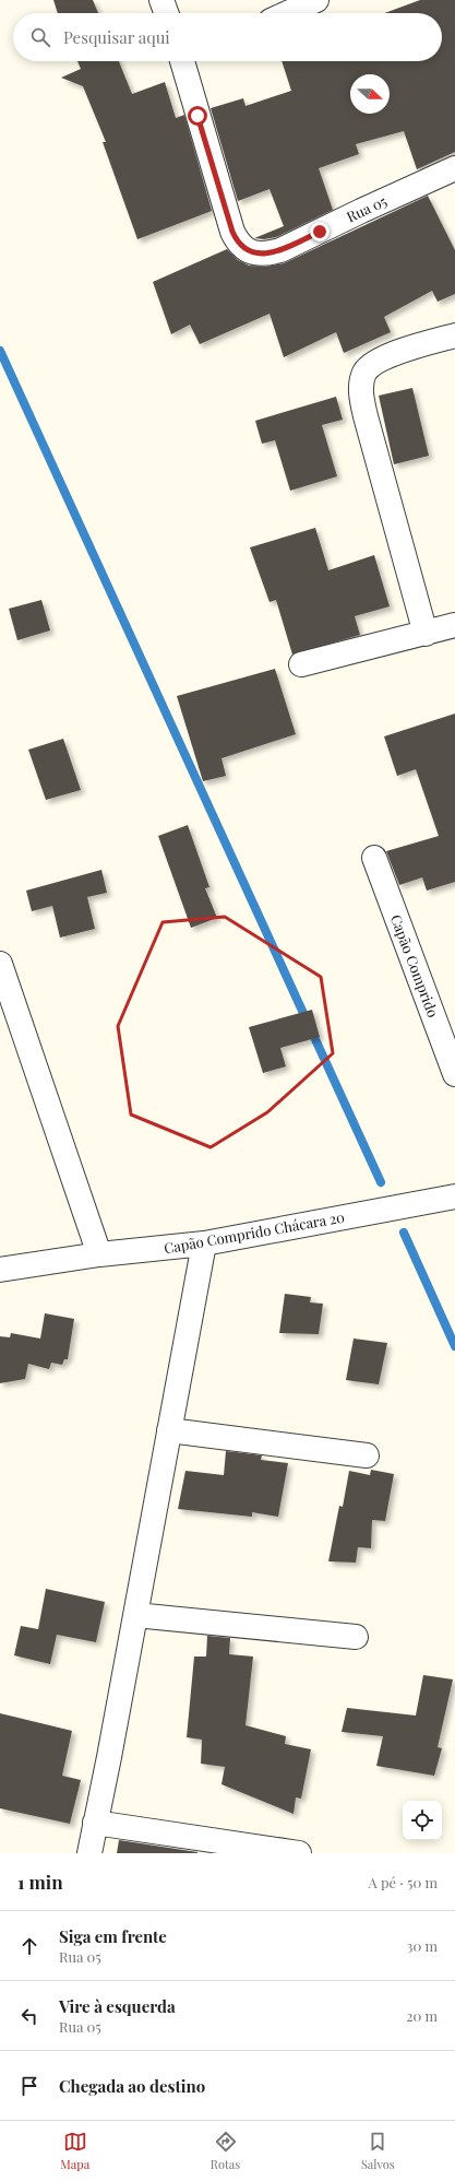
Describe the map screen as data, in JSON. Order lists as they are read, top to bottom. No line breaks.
{"streets":{"street":["Rua 05","Capão Comprido","Capão Comprido Chácara 20"]},"north":"right","page":{"search":"Pesquisar aqui","heading":["1 min","A pé · 50 m"],"list":[["Siga em frente","Rua 05","30 m"],["Vire à esquerda","Rua 05","20 m"],"Chegada ao destino"],"nav":["Mapa","Rotas","Salvos"]}}
